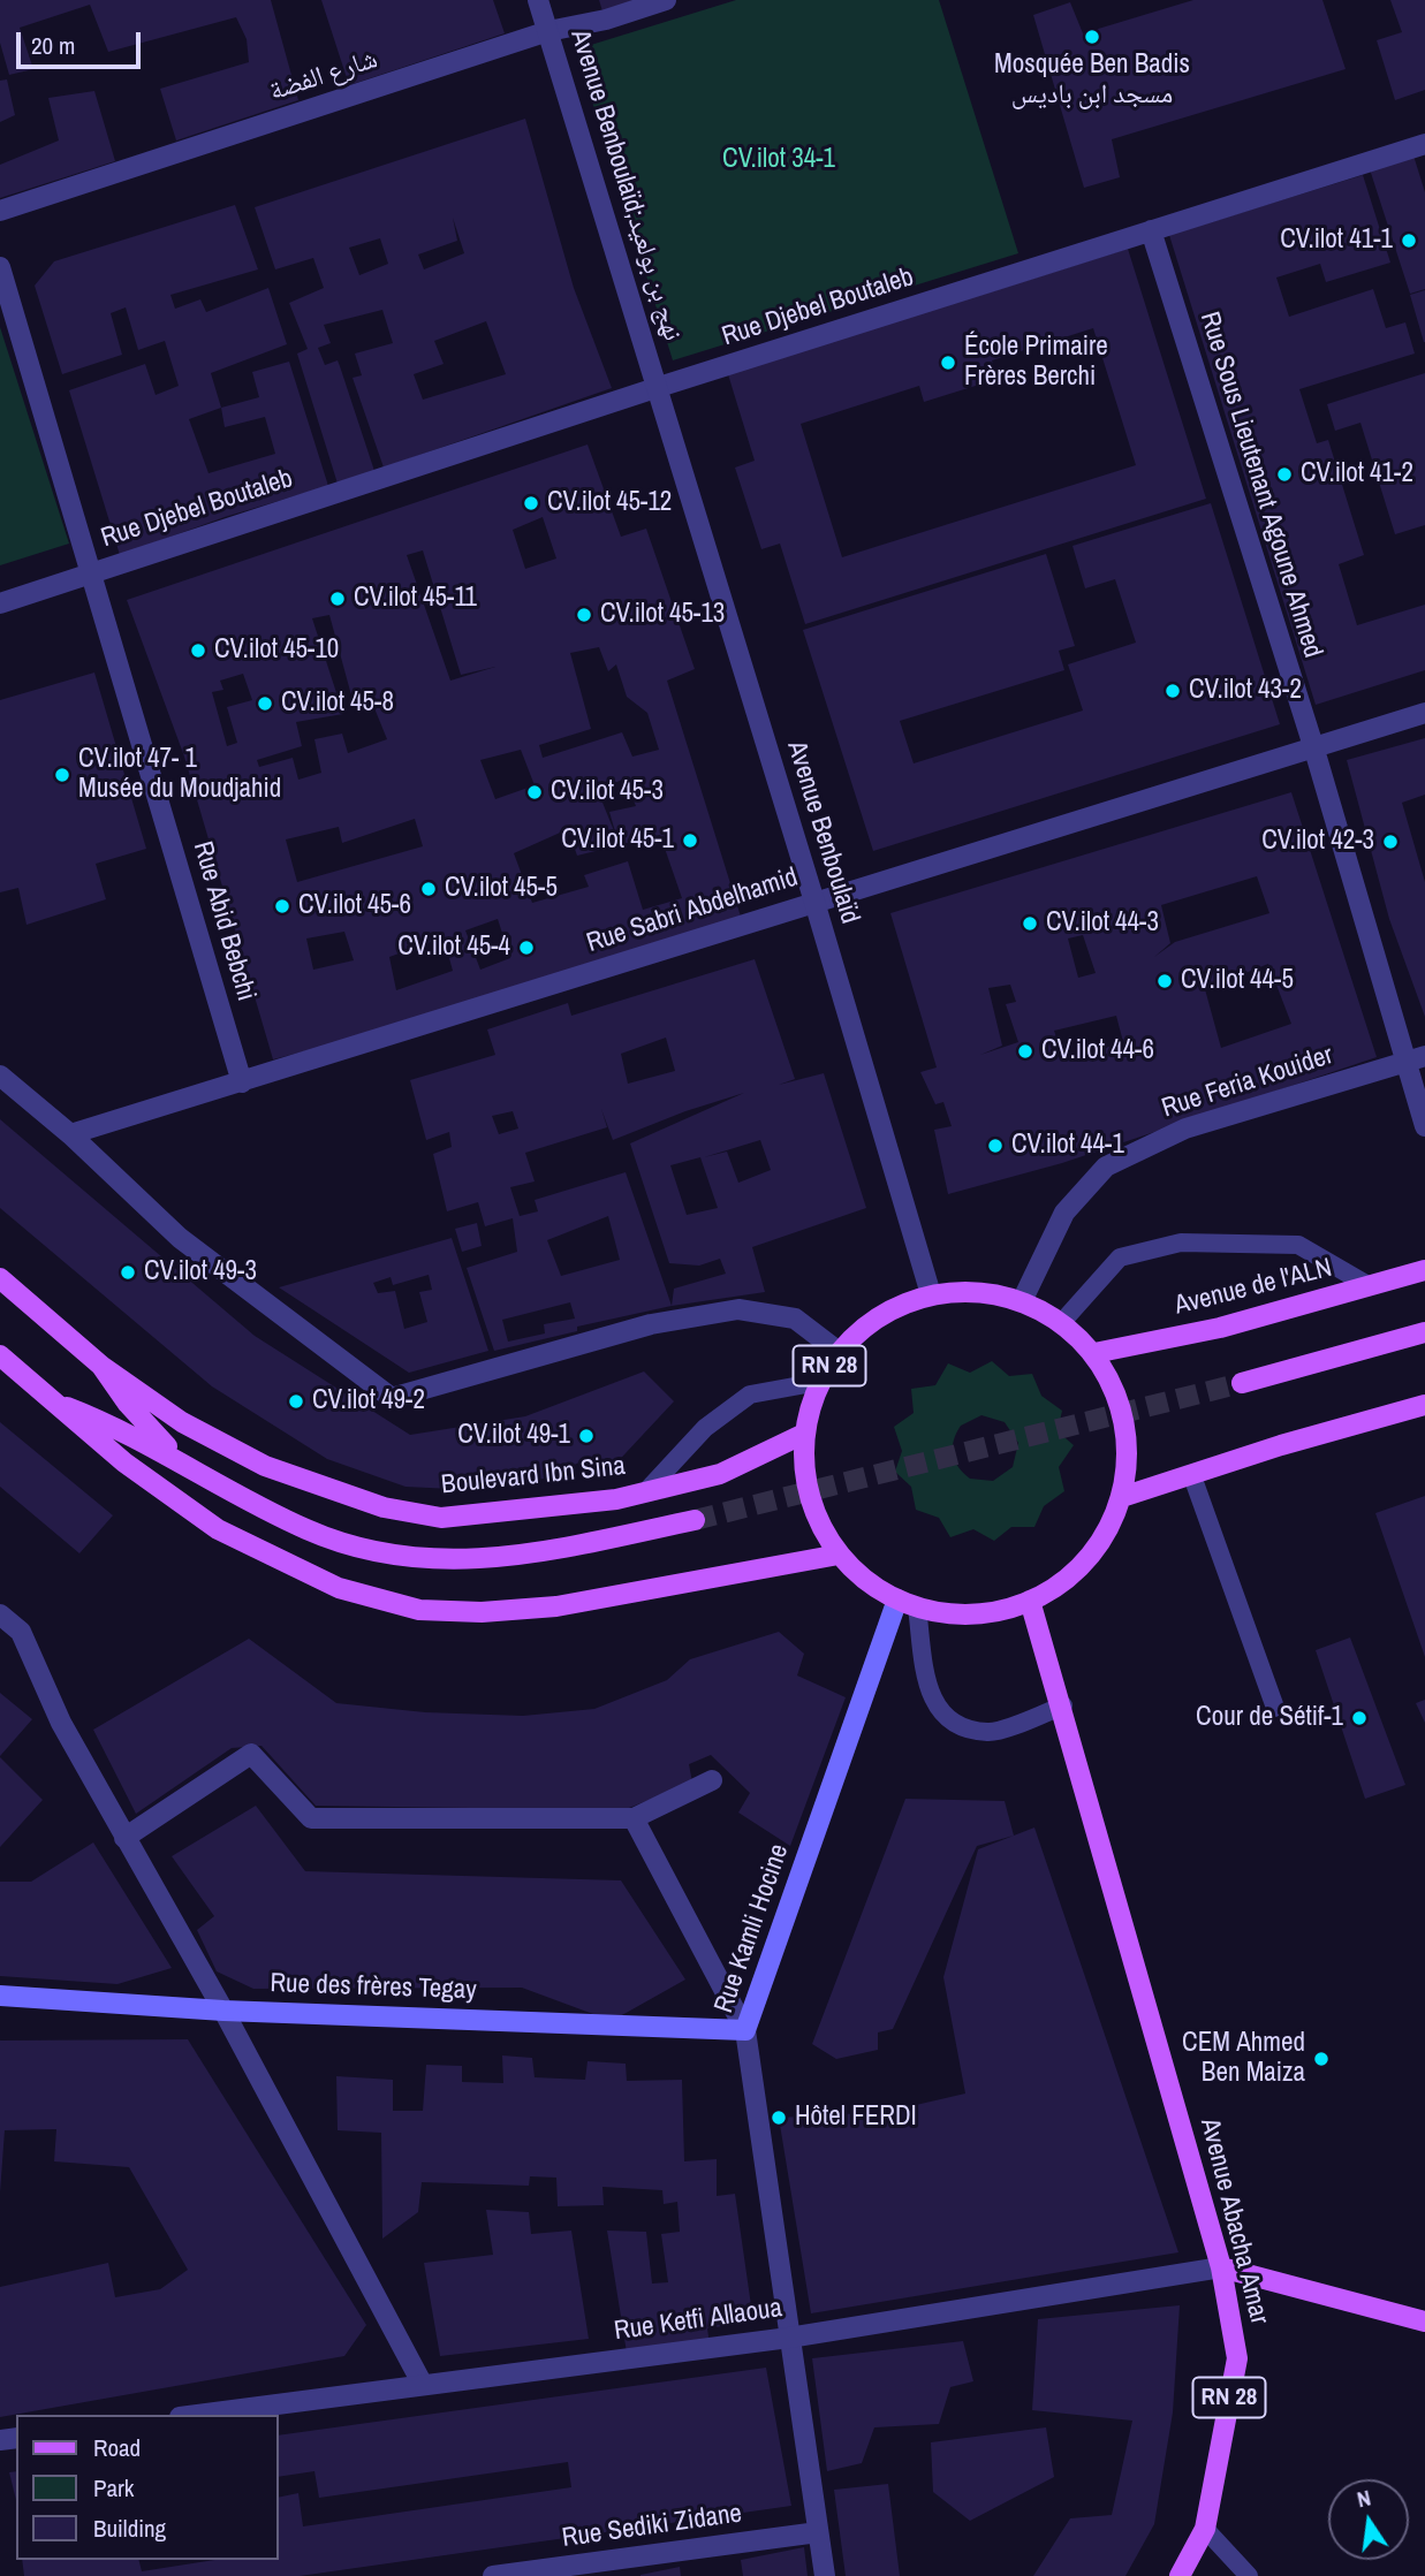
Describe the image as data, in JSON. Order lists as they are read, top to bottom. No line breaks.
{"streets":{"main road":["Avenue de l'ALN","RN 28","Boulevard Ibn Sina","Rue Kamli Hocine","Rue des frères Tegay","Avenue Abacha Amar"],"street":["شارع الفضة","Avenue Benboulaïd;نهج بن بولعيد","Rue Djebel Boutaleb","Rue Sous Lieutenant Agoune Ahmed","Avenue Benboulaïd","Rue Sabri Abdelhamid","Rue Abid Bebchi","Rue Feria Kouider","Rue Ketfi Allaoua","Rue Sediki Zidane"]},"crossings":[["شارع الفضة","Avenue Benboulaïd;نهج بن بولعيد"],["Avenue Benboulaïd;نهج بن بولعيد","Rue Djebel Boutaleb"],["Avenue Benboulaïd;نهج بن بولعيد","Avenue Benboulaïd"],["Rue Djebel Boutaleb","Rue Sous Lieutenant Agoune Ahmed"],["Rue Djebel Boutaleb","Avenue Benboulaïd"],["Rue Djebel Boutaleb","Rue Abid Bebchi"],["Rue Sous Lieutenant Agoune Ahmed","Rue Sabri Abdelhamid"],["Rue Sous Lieutenant Agoune Ahmed","Rue Feria Kouider"],["Avenue Benboulaïd","Rue Sabri Abdelhamid"],["Avenue Benboulaïd","RN 28"],["Rue Sabri Abdelhamid","Rue Abid Bebchi"],["Rue Feria Kouider","RN 28"],["Avenue de l'ALN","RN 28"],["RN 28","Boulevard Ibn Sina"],["RN 28","Rue Kamli Hocine"],["RN 28","Avenue Abacha Amar"],["Rue Kamli Hocine","Rue des frères Tegay"],["Rue Kamli Hocine","Rue Ketfi Allaoua"],["Rue Kamli Hocine","Rue Sediki Zidane"],["Avenue Abacha Amar","Rue Ketfi Allaoua"]],"parks":["CV.ilot 34-1"],"places":["Mosquée Ben Badis مسجد ابن باديس","CV.ilot 41-1","École Primaire Frères Berchi","CV.ilot 41-2","CV.ilot 45-12","CV.ilot 45-11","CV.ilot 45-13","CV.ilot 45-10","CV.ilot 43-2","CV.ilot 45-8","CV.ilot 47- 1 Musée du Moudjahid","CV.ilot 45-3","CV.ilot 45-1","CV.ilot 42-3","CV.ilot 45-5","CV.ilot 45-6","CV.ilot 44-3","CV.ilot 45-4","CV.ilot 44-5","CV.ilot 44-6","CV.ilot 44-1","CV.ilot 49-3","CV.ilot 49-2","CV.ilot 49-1","Cour de Sétif-1","CEM Ahmed Ben Maiza","Hôtel FERDI"],"legend":["Road","Park","Building"],"scale_bar":"20 m","north":"top"}
